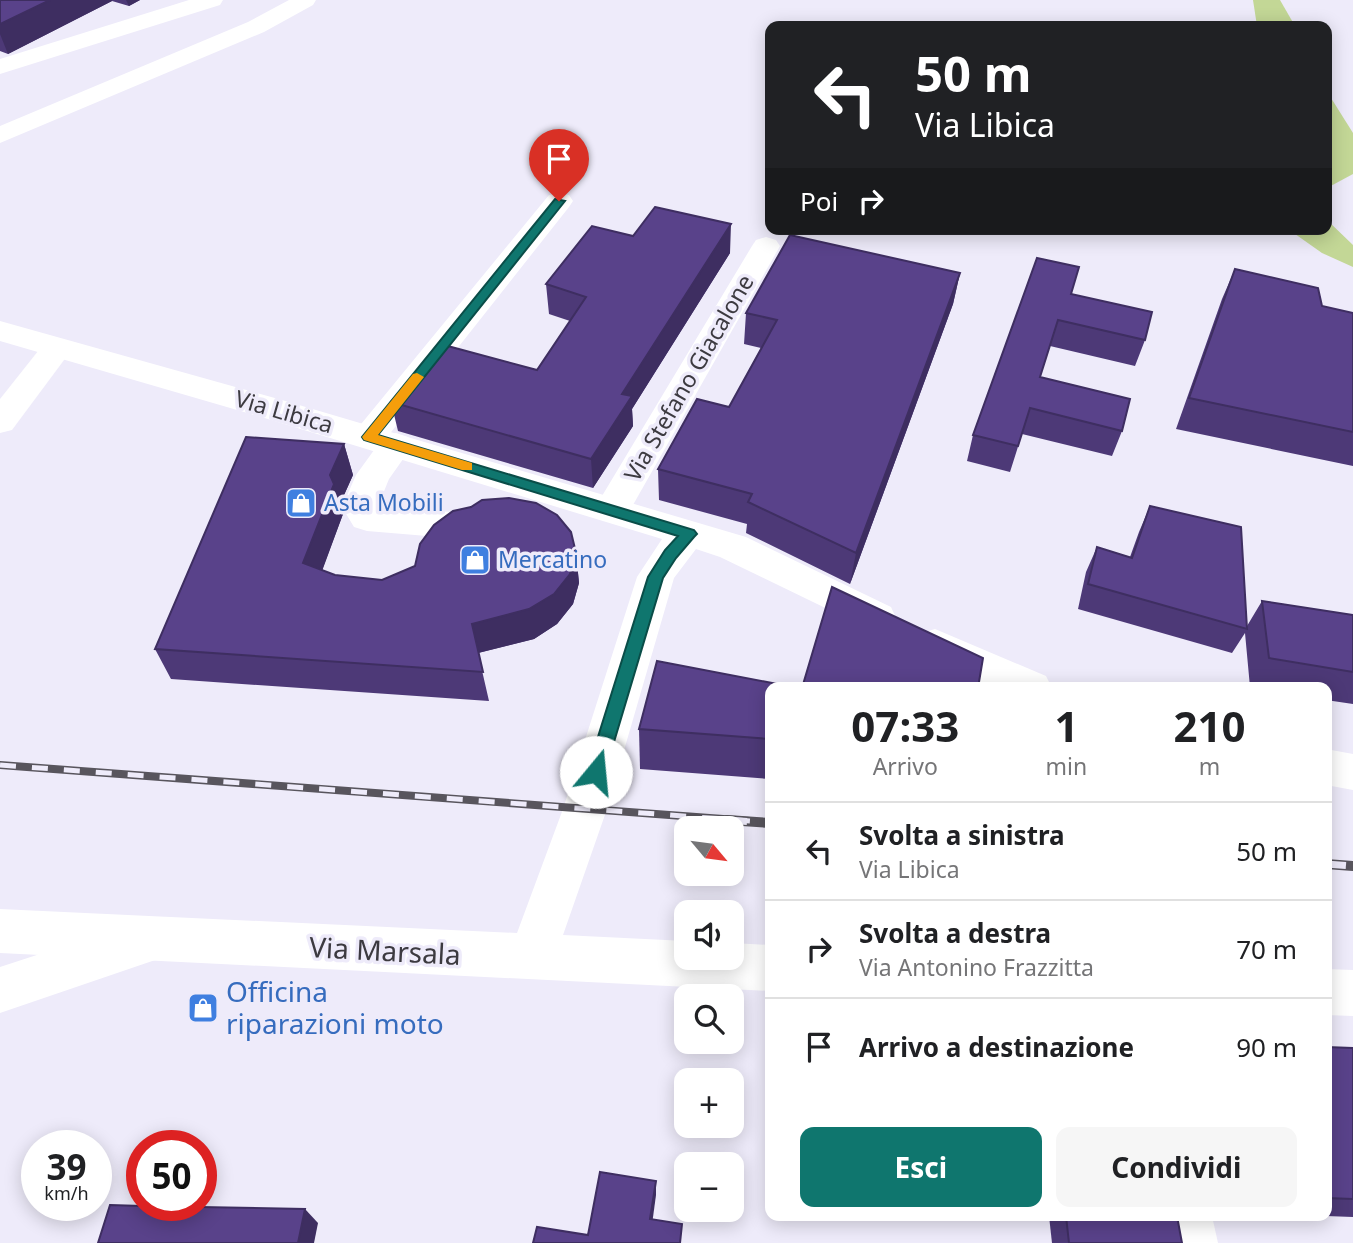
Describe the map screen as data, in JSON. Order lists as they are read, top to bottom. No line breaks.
{"streets":{"main road":["Via Stefano Giacalone","Via Libica","Via Marsala"]},"crossings":[["Via Stefano Giacalone","Via Libica"]],"places":{"shop":["Asta Mobili","Mercatino","Officina riparazioni moto"]},"north":"bottom right","page":{"turn":["50 m","Via Libica"],"then":"Poi","eta":["07:33","Arrivo","1","min","210","m"],"list":[{"name":"Svolta a sinistra","note":"Via Libica","value":"50 m"},{"name":"Svolta a destra","note":"Via Antonino Frazzitta","value":"70 m"},{"name":"Arrivo a destinazione","value":"90 m"}],"map_buttons":["+","−"],"buttons":["Esci","Condividi"],"speed":"39 km/h","limit":"50"}}
